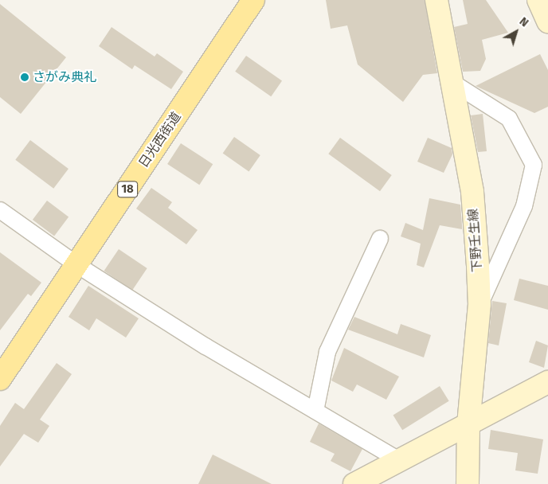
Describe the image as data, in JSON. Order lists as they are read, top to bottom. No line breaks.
{"streets":{"main road":["日光西街道","18","下野壬生線"]},"places":["さがみ典礼"],"north":"top right"}
